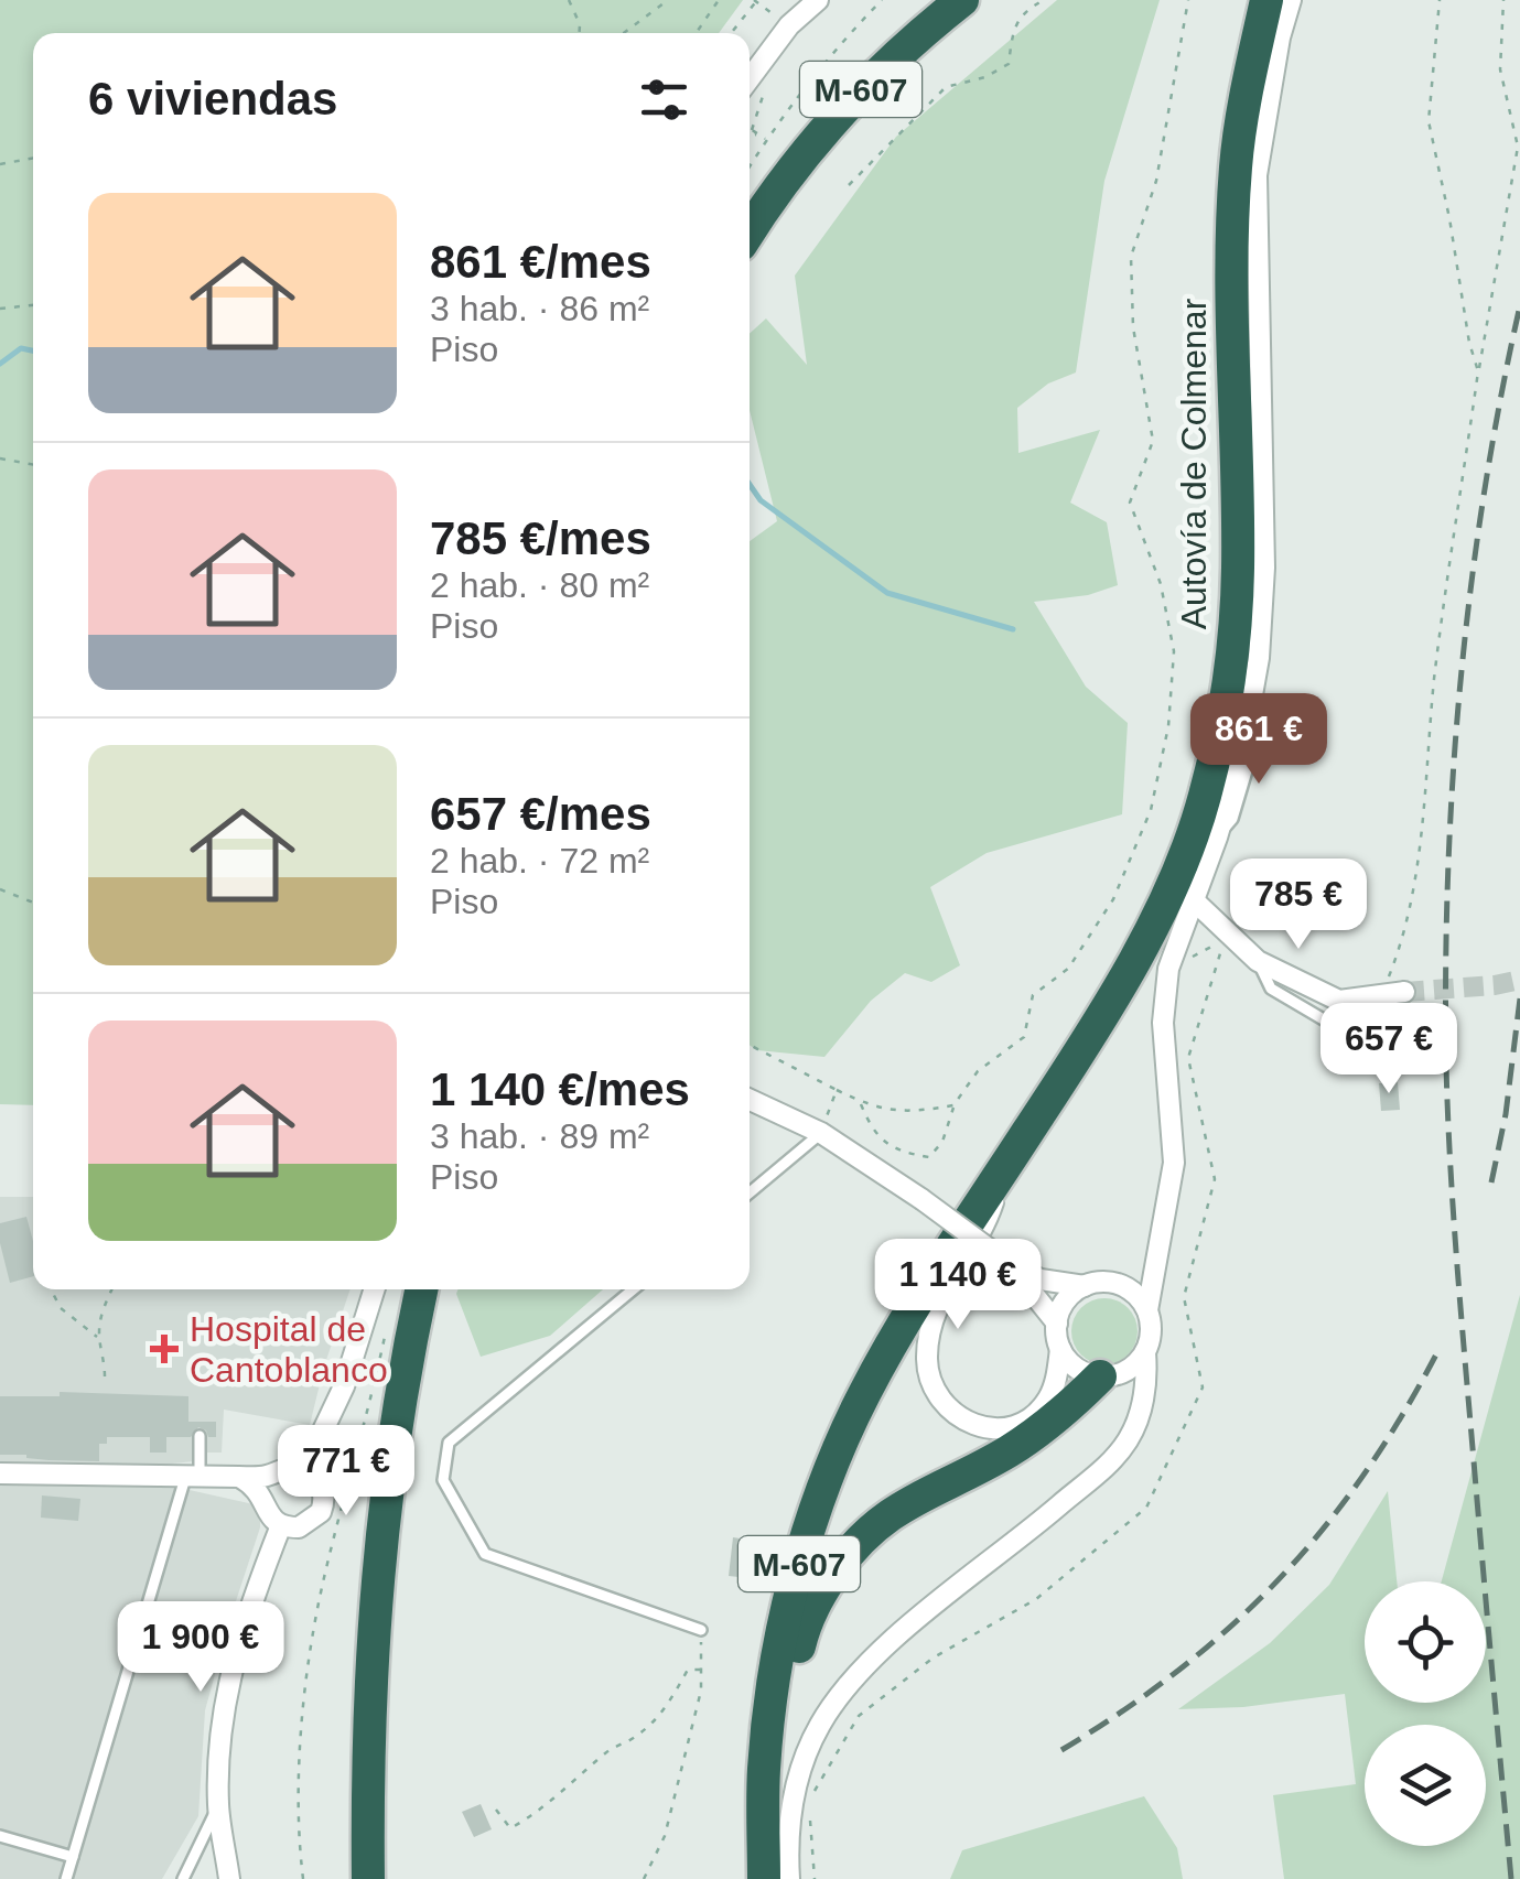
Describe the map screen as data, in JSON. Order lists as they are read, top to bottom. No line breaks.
{"streets":{"highway":["M-607","Autovía de Colmenar"]},"places":{"health":["Hospital de Cantoblanco"]},"page":{"heading":"6 viviendas","list":[{"name":"861 €/mes","note":"3 hab. · 86 m² · Piso"},{"name":"785 €/mes","note":"2 hab. · 80 m² · Piso"},{"name":"657 €/mes","note":"2 hab. · 72 m² · Piso"},{"name":"1 140 €/mes","note":"3 hab. · 89 m² · Piso"}],"price":["861 €","785 €","657 €","1 140 €","771 €","1 900 €"]}}
